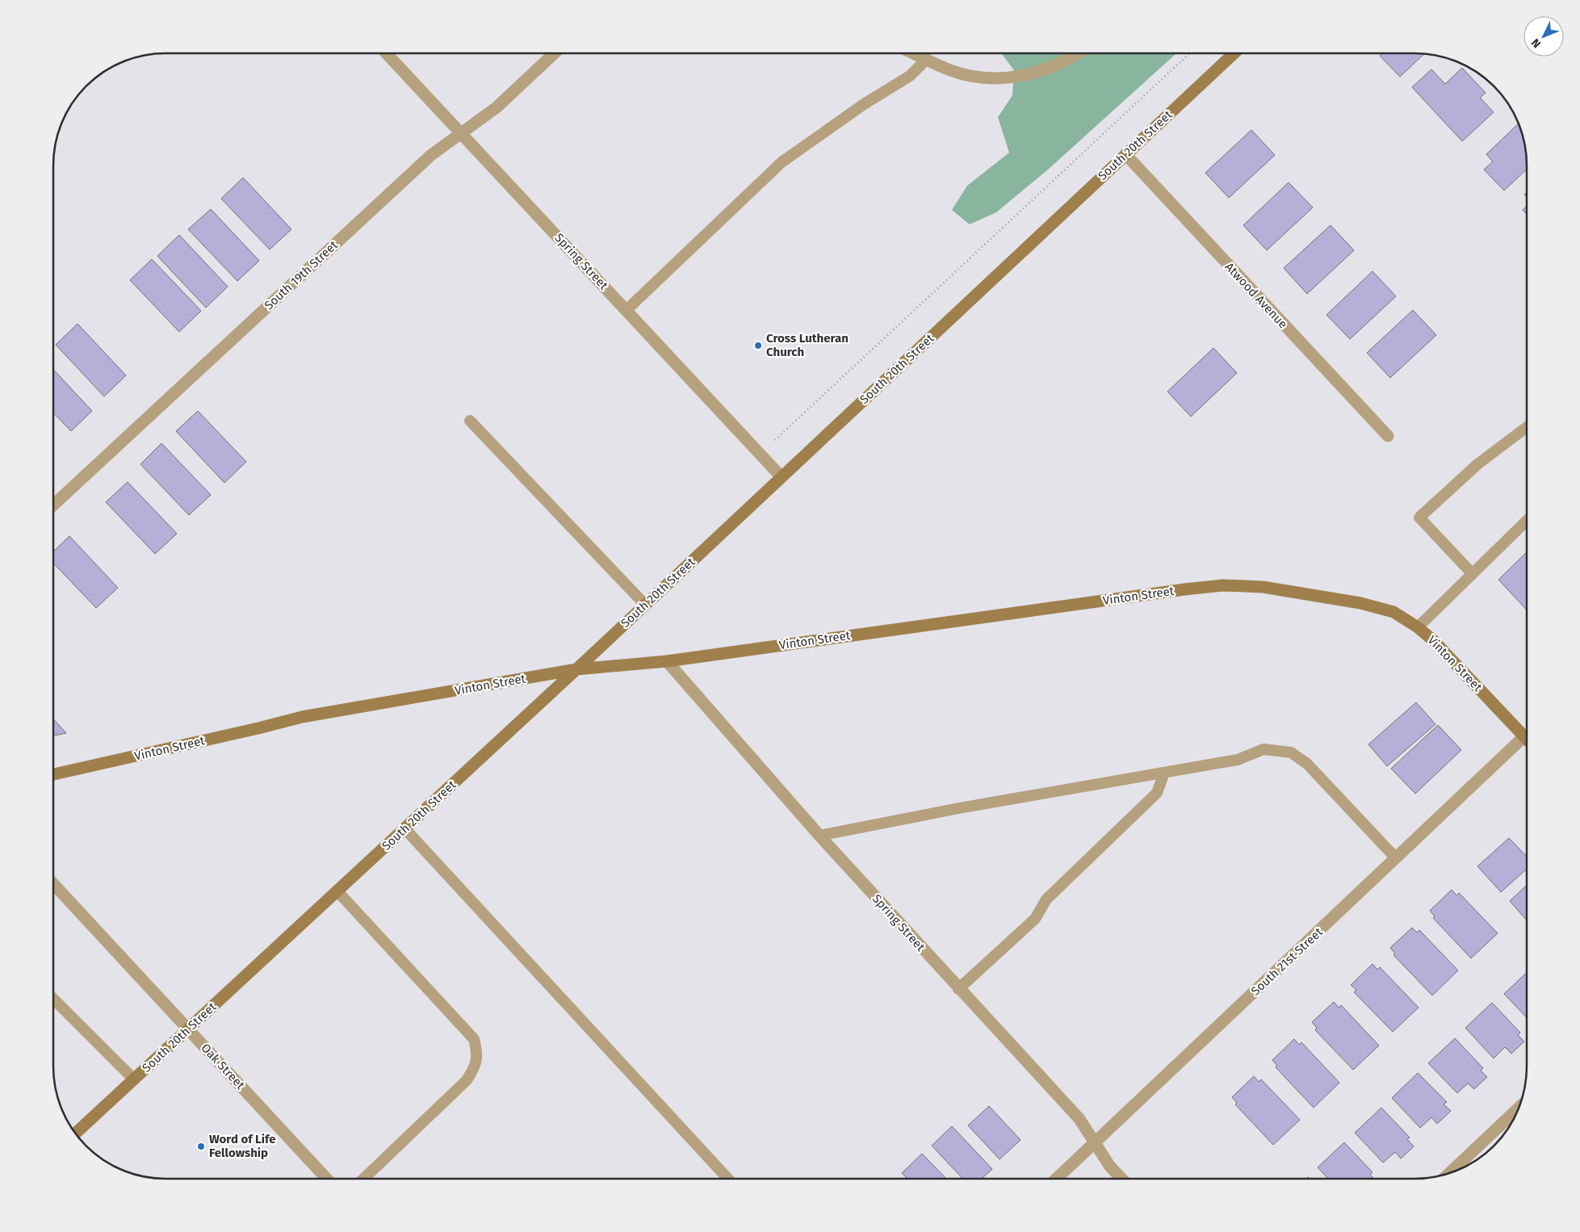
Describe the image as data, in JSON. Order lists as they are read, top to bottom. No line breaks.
{"streets":{"street":["South 20th Street","Spring Street","South 19th Street","Atwood Avenue","Vinton Street","South 21st Street","Oak Street"]},"crossings":[["South 20th Street","Spring Street"],["South 20th Street","Atwood Avenue"],["South 20th Street","Vinton Street"],["South 20th Street","Oak Street"],["Spring Street","South 19th Street"],["Spring Street","Vinton Street"],["Spring Street","South 21st Street"],["Vinton Street","South 21st Street"]],"places":["Cross Lutheran Church","Word of Life Fellowship"],"north":"bottom left"}
